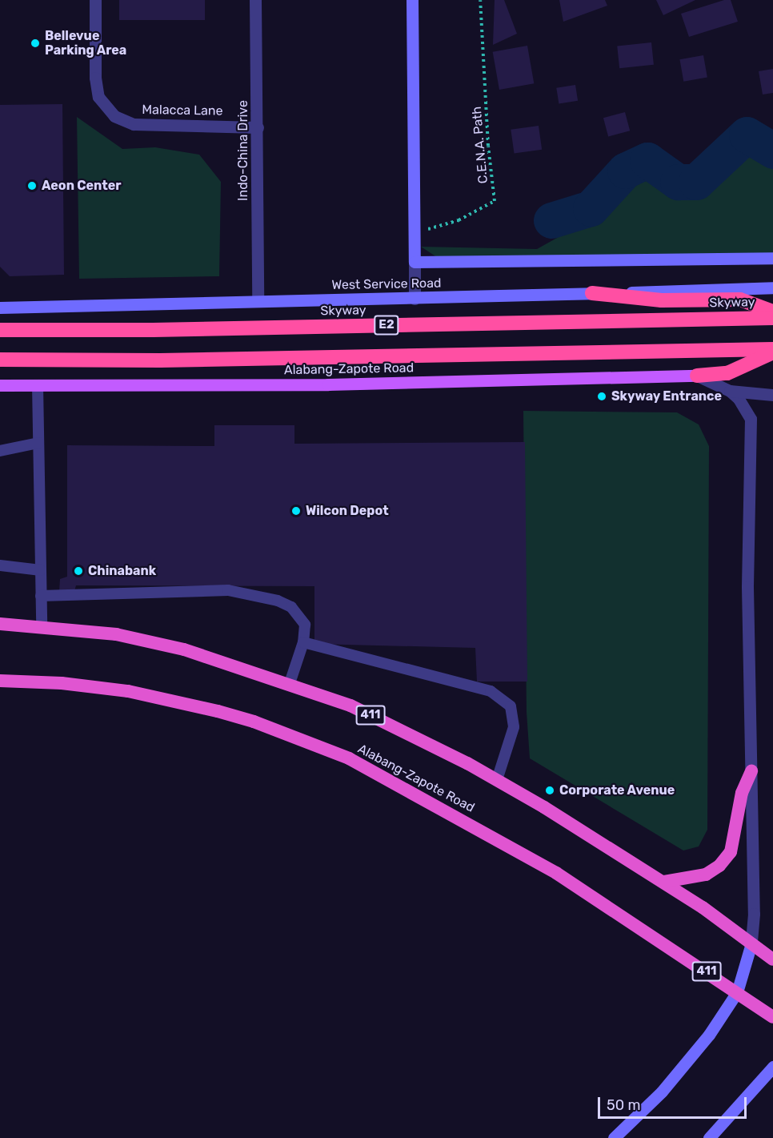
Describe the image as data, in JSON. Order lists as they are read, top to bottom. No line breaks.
{"streets":{"highway":["Skyway","E2","Alabang-Zapote Road","411"],"main road":["West Service Road"],"street":["Malacca Lane","Indo-China Drive"],"path":["C.E.N.A. Path"]},"crossings":[["Malacca Lane","Indo-China Drive"],["Indo-China Drive","West Service Road"]],"places":["Bellevue Parking Area","Aeon Center","Skyway Entrance","Wilcon Depot","Chinabank","Corporate Avenue"],"scale_bar":"50 m"}
